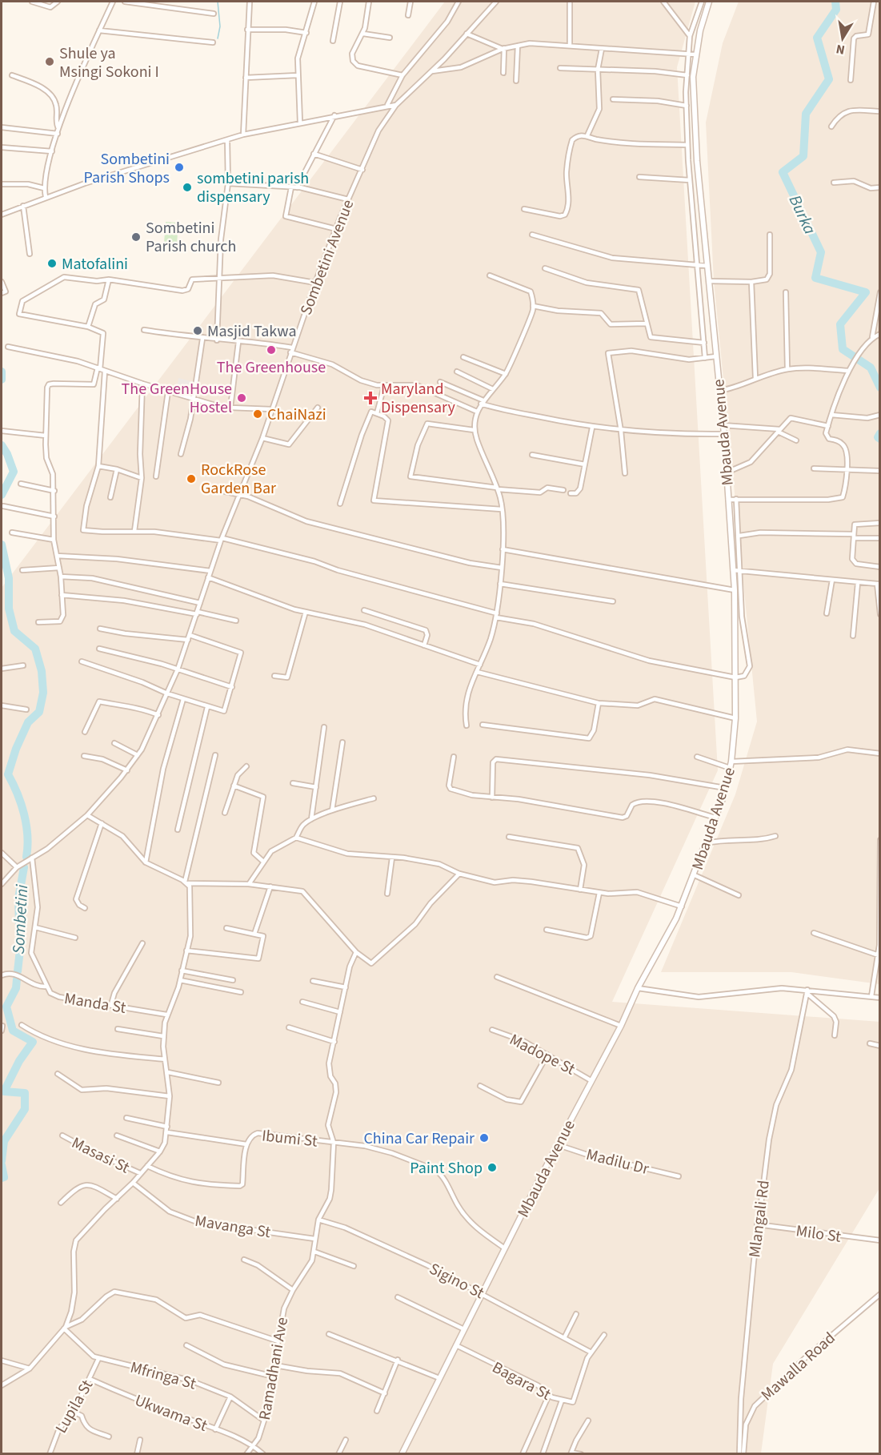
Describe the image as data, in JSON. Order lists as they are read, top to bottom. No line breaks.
{"streets":{"street":["Sombetini Avenue","Mbauda Avenue","Manda St","Madope St","Ibumi St","Masasi St","Madilu Dr","Mlangali Rd","Mavanga St","Milo St","Sigino St","Mawalla Road","Ramadhani Ave","Mfringa St","Bagara St","Lupila St","Ukwama St"]},"crossings":[["Mbauda Avenue","Madope St"],["Mbauda Avenue","Madilu Dr"],["Mbauda Avenue","Sigino St"],["Mbauda Avenue","Bagara St"],["Ibumi St","Ramadhani Ave"],["Mlangali Rd","Milo St"],["Mavanga St","Ramadhani Ave"],["Sigino St","Ramadhani Ave"],["Sigino St","Bagara St"],["Ramadhani Ave","Mfringa St"],["Ramadhani Ave","Ukwama St"],["Mfringa St","Lupila St"],["Lupila St","Ukwama St"]],"water":["Burka","Sombetini"],"places":{"other":["Shule ya Msingi Sokoni I","Sombetini Parish Shops","sombetini parish dispensary","Sombetini Parish church","Matofalini","Masjid Takwa","The Greenhouse","The GreenHouse Hostel","ChaiNazi","RockRose Garden Bar","China Car Repair","Paint Shop"],"health":["Maryland Dispensary"]},"north":"bottom"}
